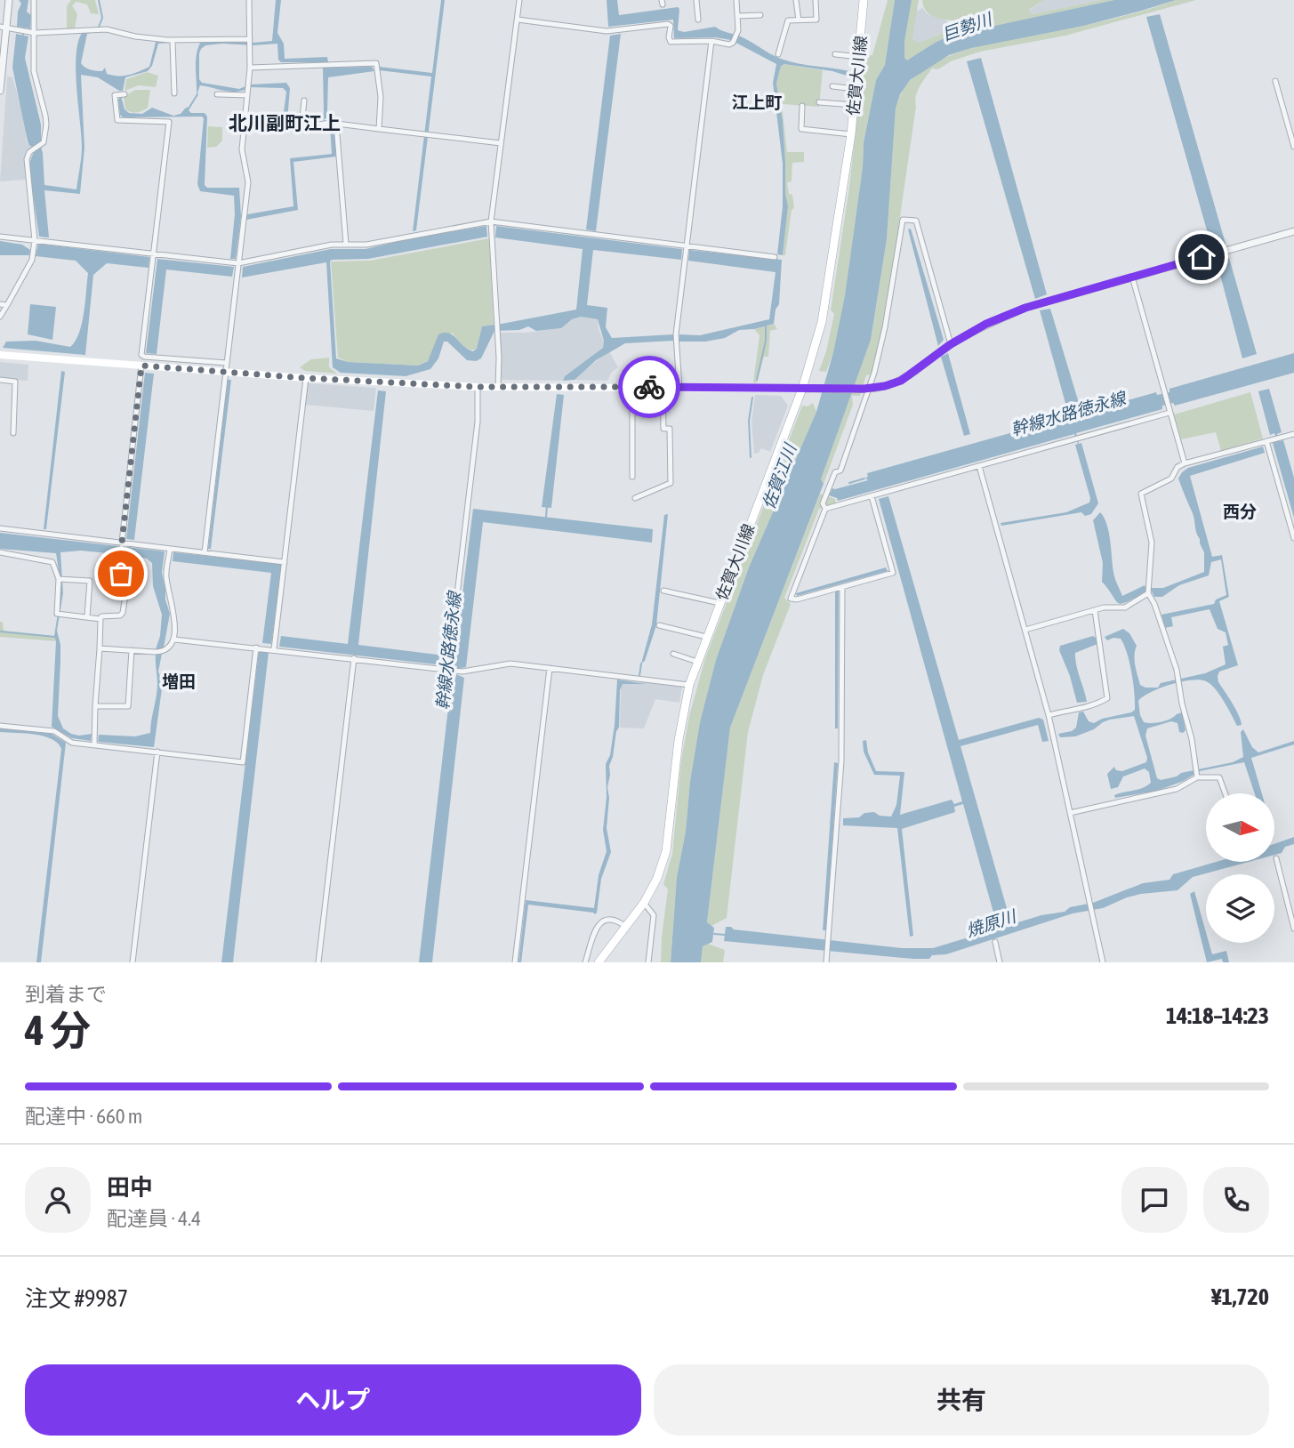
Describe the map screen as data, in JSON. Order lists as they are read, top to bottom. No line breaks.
{"streets":{"main road":["佐賀大川線"]},"districts":["江上町","北川副町江上","西分","増田"],"water":["巨勢川","幹線水路徳永線","佐賀江川","焼原川"],"north":"right","page":{"heading":["4 分","到着まで","14:18–14:23"],"panel":["田中","配達員 · 4.4","注文 #9987","¥1,720"],"bar":"配達中 · 660 m","buttons":["ヘルプ","共有"]}}
